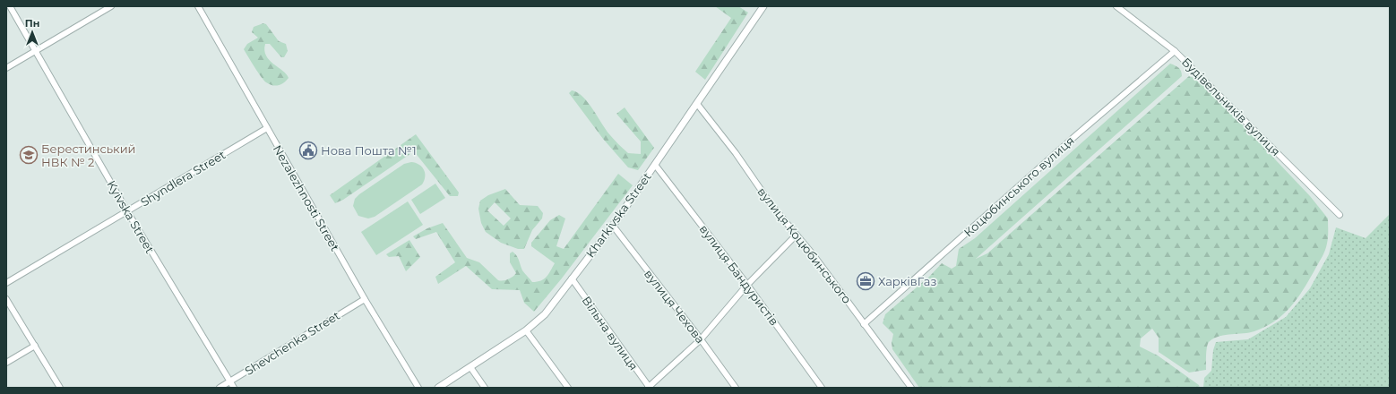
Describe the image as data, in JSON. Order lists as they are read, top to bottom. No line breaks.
{"streets":{"street":["Будівельників вулиця","Shyndlera Street","Коцюбинського вулиця","Nezalezhnosti Street","Kharkivska Street","Kyivska Street","вулиця Коцюбинського","вулиця Бандуристів","вулиця Чехова","Вільна вулиця","Shevchenka Street"]},"crossings":[["Будівельників вулиця","Коцюбинського вулиця"],["Shyndlera Street","Nezalezhnosti Street"],["Shyndlera Street","Kyivska Street"],["Коцюбинського вулиця","вулиця Коцюбинського"],["Nezalezhnosti Street","Shevchenka Street"],["Kharkivska Street","вулиця Коцюбинського"],["Kharkivska Street","вулиця Бандуристів"],["Kharkivska Street","вулиця Чехова"],["Kharkivska Street","Вільна вулиця"],["Kyivska Street","Shevchenka Street"]],"places":{"public building":["Нова Пошта №1"],"school or university":["Берестинський НВК № 2"],"office":["ХарківГаз"]},"north":"top"}
